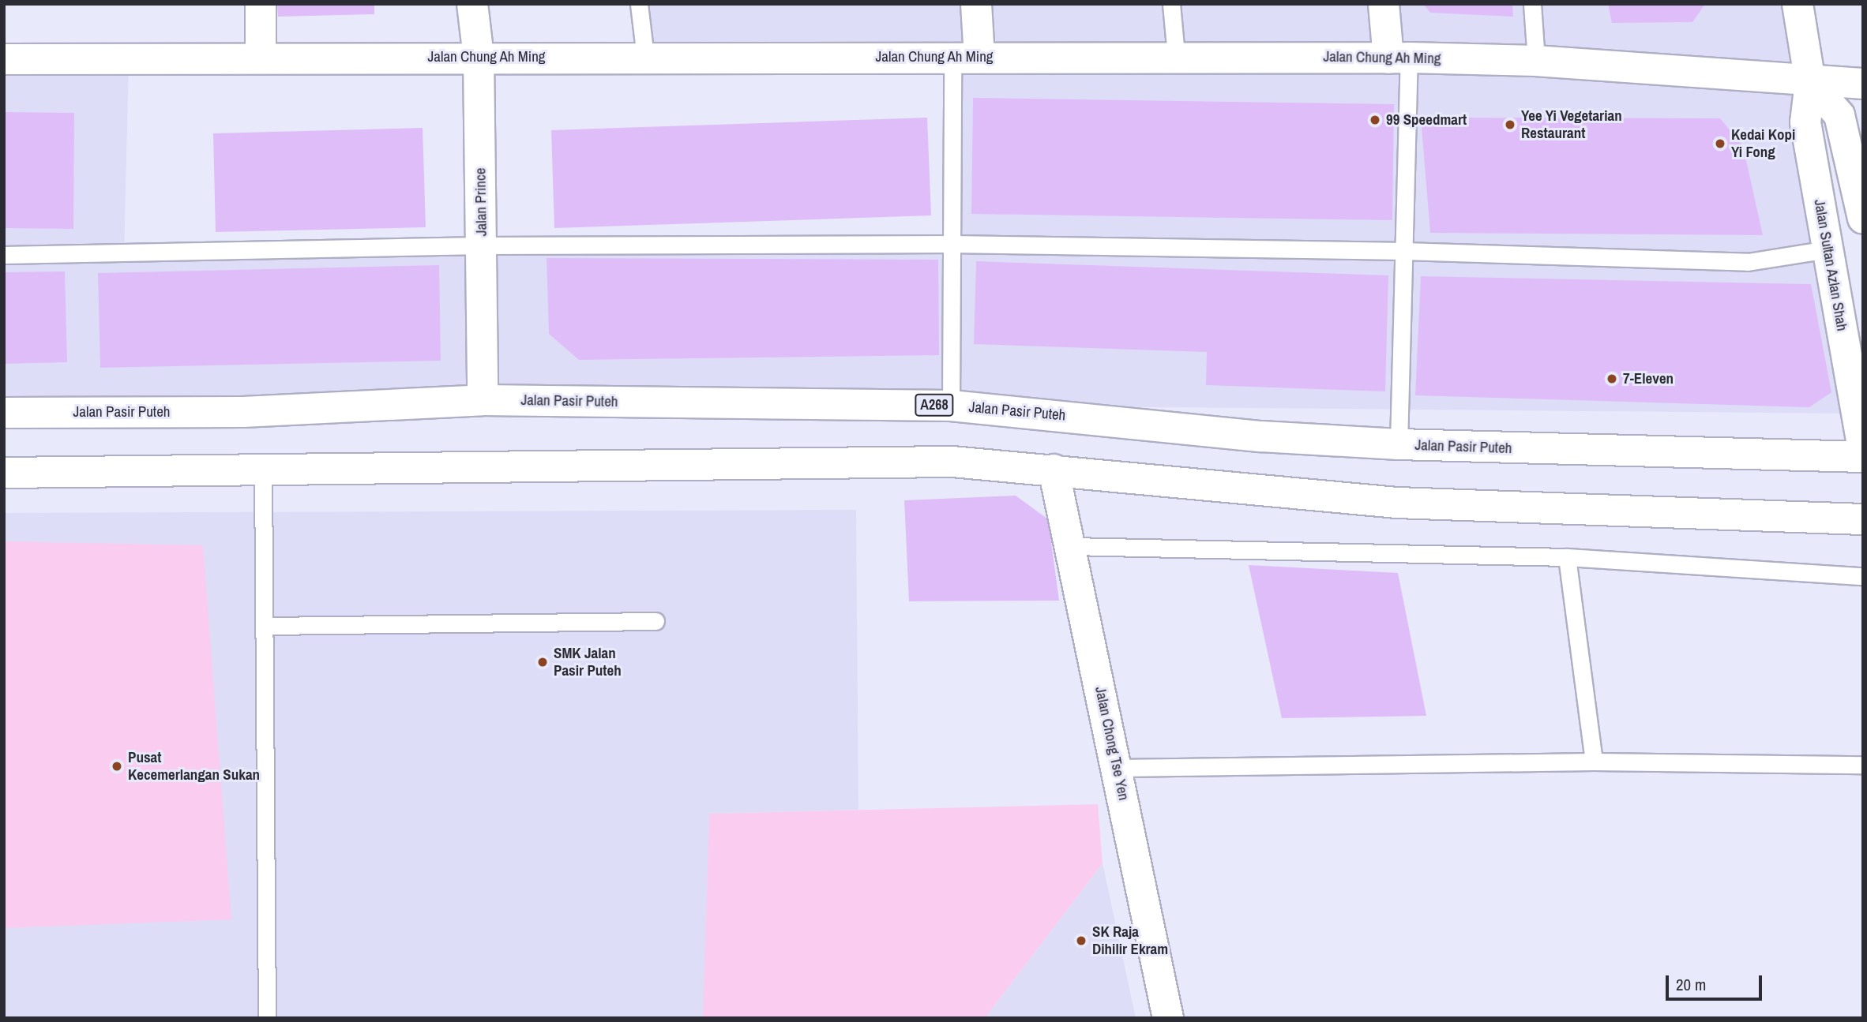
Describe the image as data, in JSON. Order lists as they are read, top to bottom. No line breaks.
{"streets":{"main road":["Jalan Chung Ah Ming","Jalan Prince","Jalan Sultan Azlan Shah","Jalan Pasir Puteh","A268","Jalan Chong Tse Yen"]},"crossings":[["Jalan Chung Ah Ming","Jalan Prince"],["Jalan Chung Ah Ming","Jalan Sultan Azlan Shah"],["Jalan Prince","Jalan Pasir Puteh"]],"places":["99 Speedmart","Yee Yi Vegetarian Restaurant","Kedai Kopi Yi Fong","7-Eleven","SMK Jalan Pasir Puteh","Pusat Kecemerlangan Sukan","SK Raja Dihilir Ekram"],"scale_bar":"20 m"}
